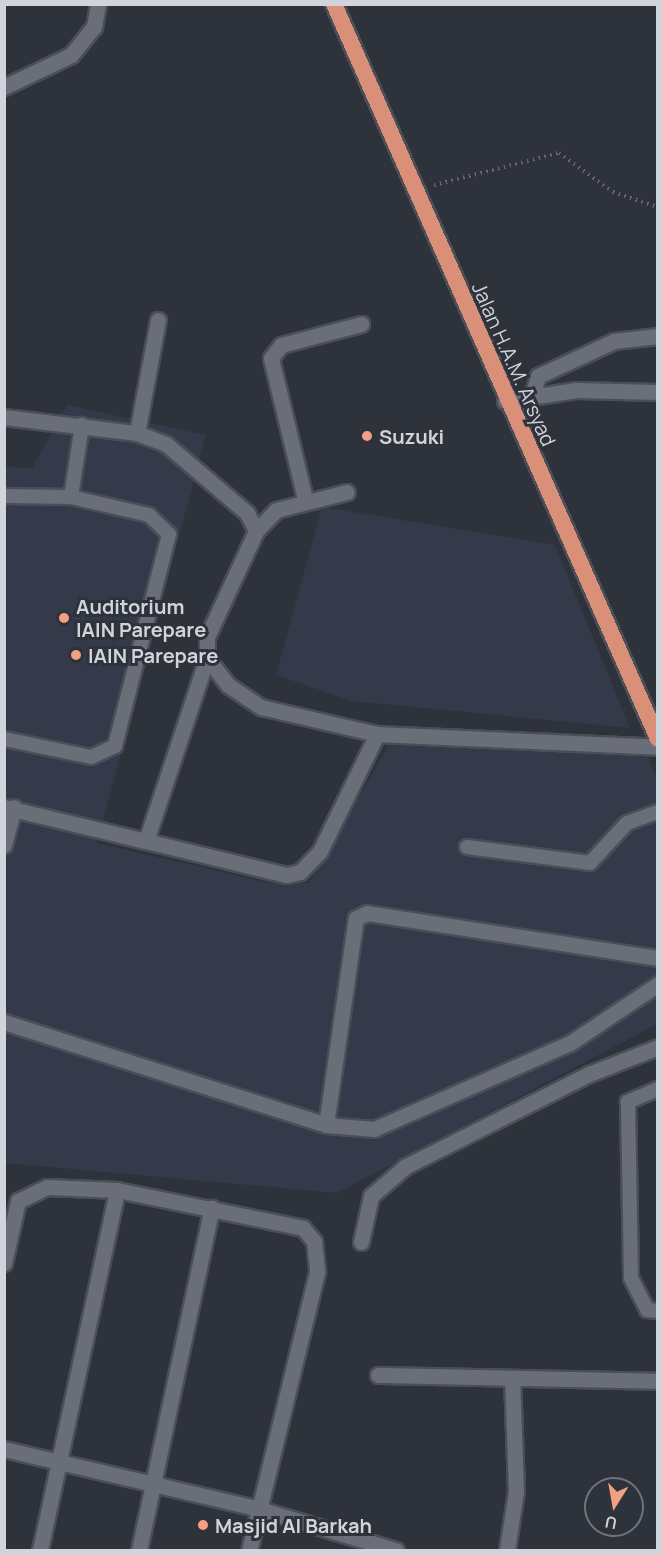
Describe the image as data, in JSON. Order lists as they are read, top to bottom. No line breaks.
{"streets":{"highway":["Jalan H.A.M. Arsyad"]},"places":["Suzuki","Auditorium IAIN Parepare","IAIN Parepare","Masjid Al Barkah"],"north":"bottom"}
